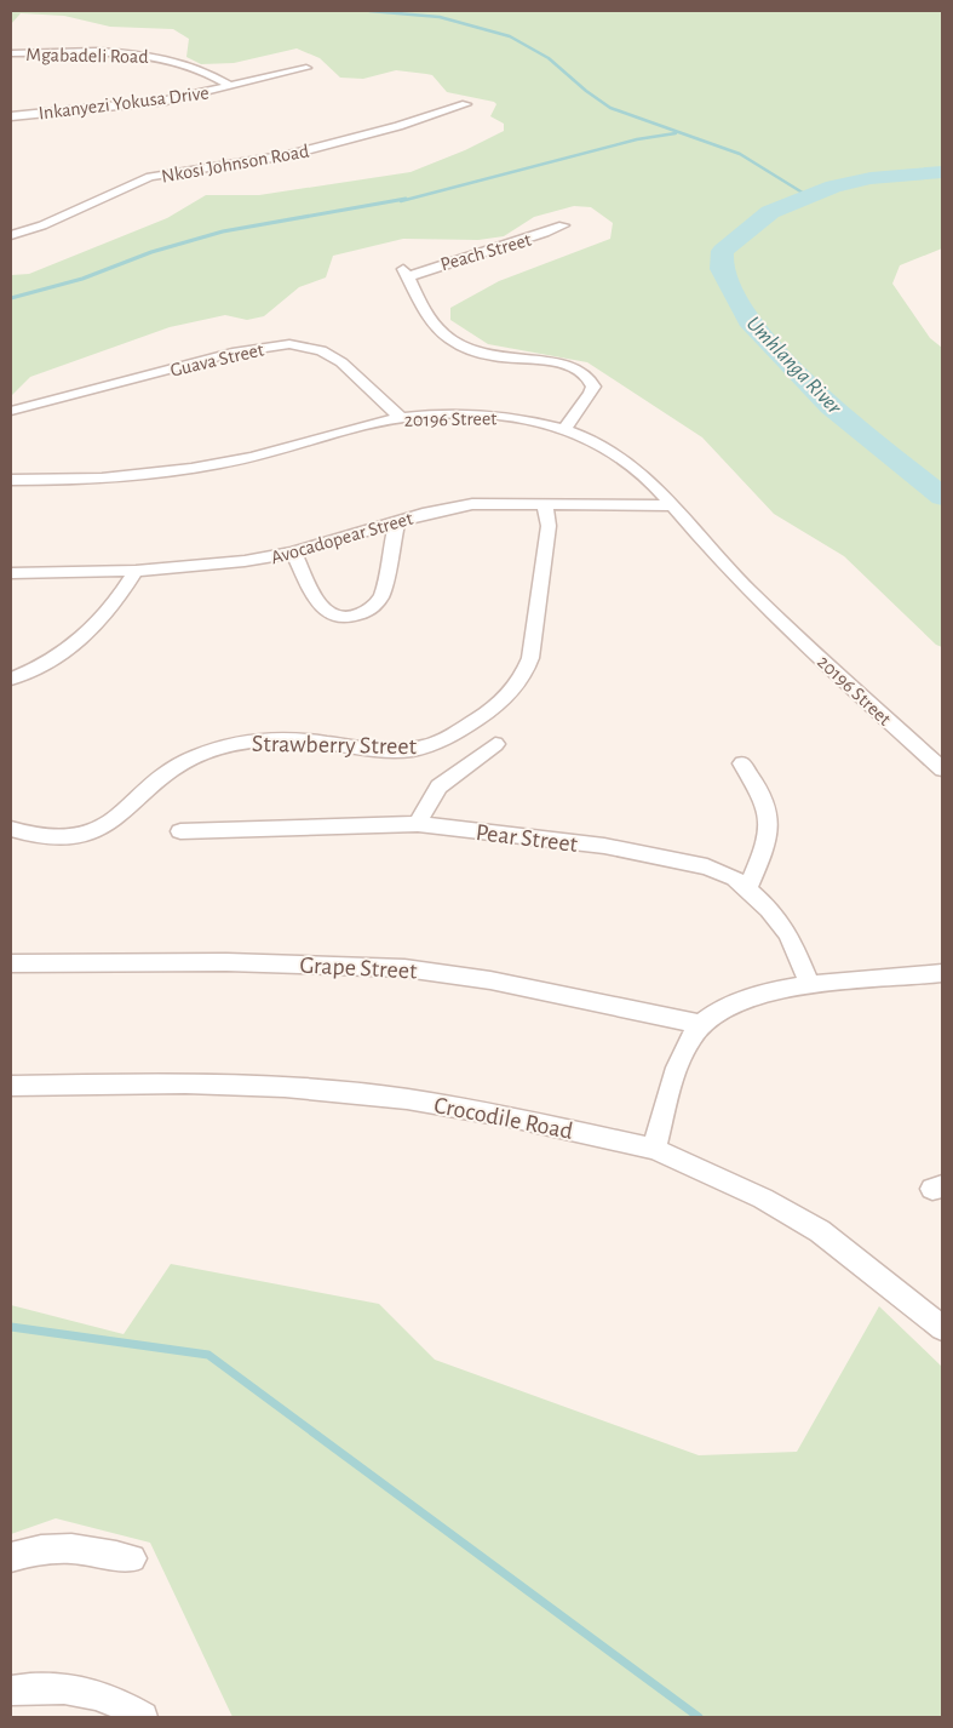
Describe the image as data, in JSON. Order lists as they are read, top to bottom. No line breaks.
{"streets":{"street":["Mgabadeli Road","Inkanyezi Yokusa Drive","Nkosi Johnson Road","Peach Street","Guava Street","20196 Street","Avocadopear Street","Strawberry Street","Pear Street","Grape Street","Crocodile Road"]},"crossings":[["Mgabadeli Road","Inkanyezi Yokusa Drive"],["Peach Street","20196 Street"],["Guava Street","20196 Street"],["20196 Street","Avocadopear Street"],["Avocadopear Street","Strawberry Street"]],"water":["Umhlanga River"]}
